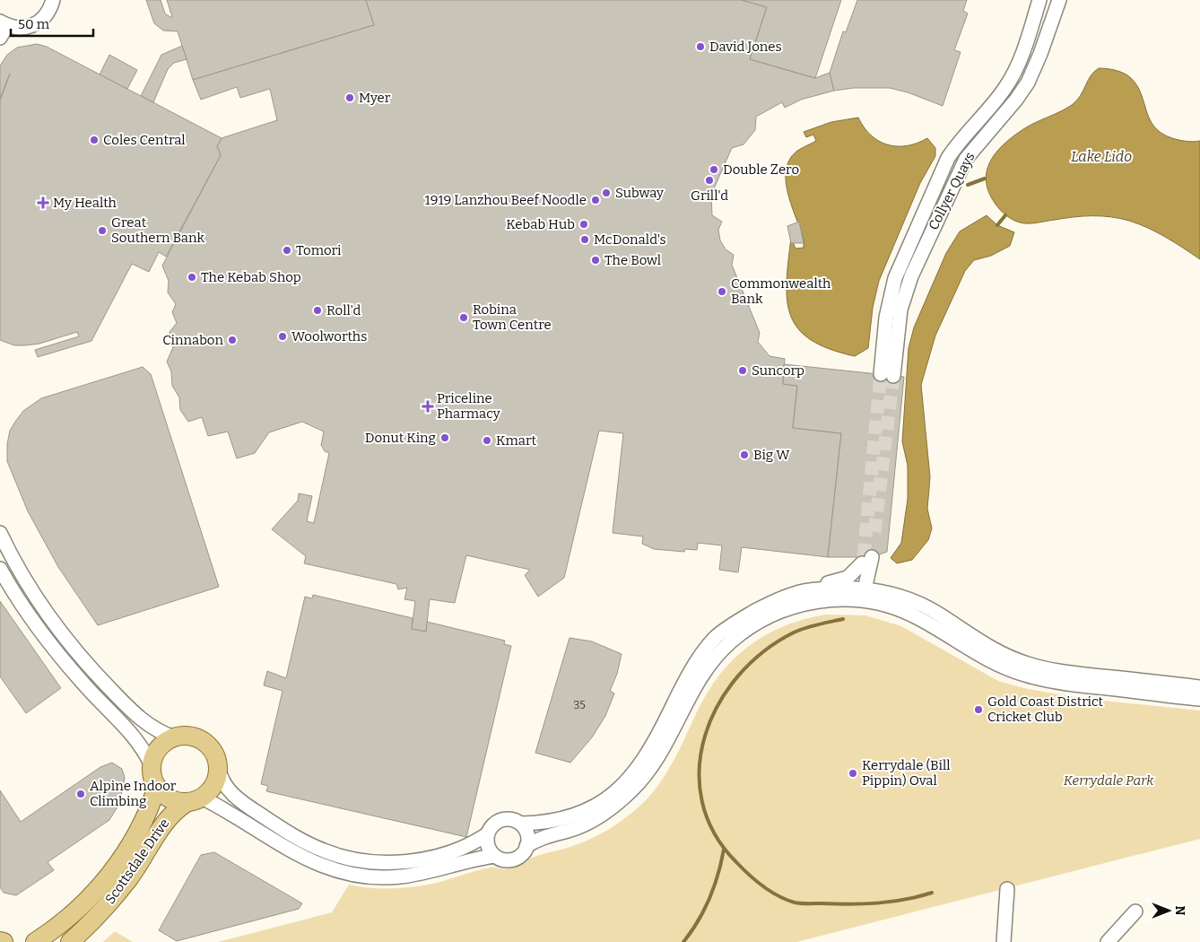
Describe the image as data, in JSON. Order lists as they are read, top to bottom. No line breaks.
{"streets":{"main road":["Scottsdale Drive"],"street":["Collyer Quays"]},"water":["Lake Lido"],"parks":["Kerrydale Park"],"places":{"other":["David Jones","Myer","Coles Central","Double Zero","Grill'd","Subway","1919 Lanzhou Beef Noodle","Kebab Hub","Great Southern Bank","McDonald's","Tomori","The Bowl","The Kebab Shop","Commonwealth Bank","Roll'd","Robina Town Centre","Woolworths","Cinnabon","Suncorp","Donut King","Kmart","Big W","Gold Coast District Cricket Club","Kerrydale (Bill Pippin) Oval","Alpine Indoor Climbing"],"health":["My Health","Priceline Pharmacy"]},"house_numbers":["35"],"scale_bar":"50 m","north":"right"}
